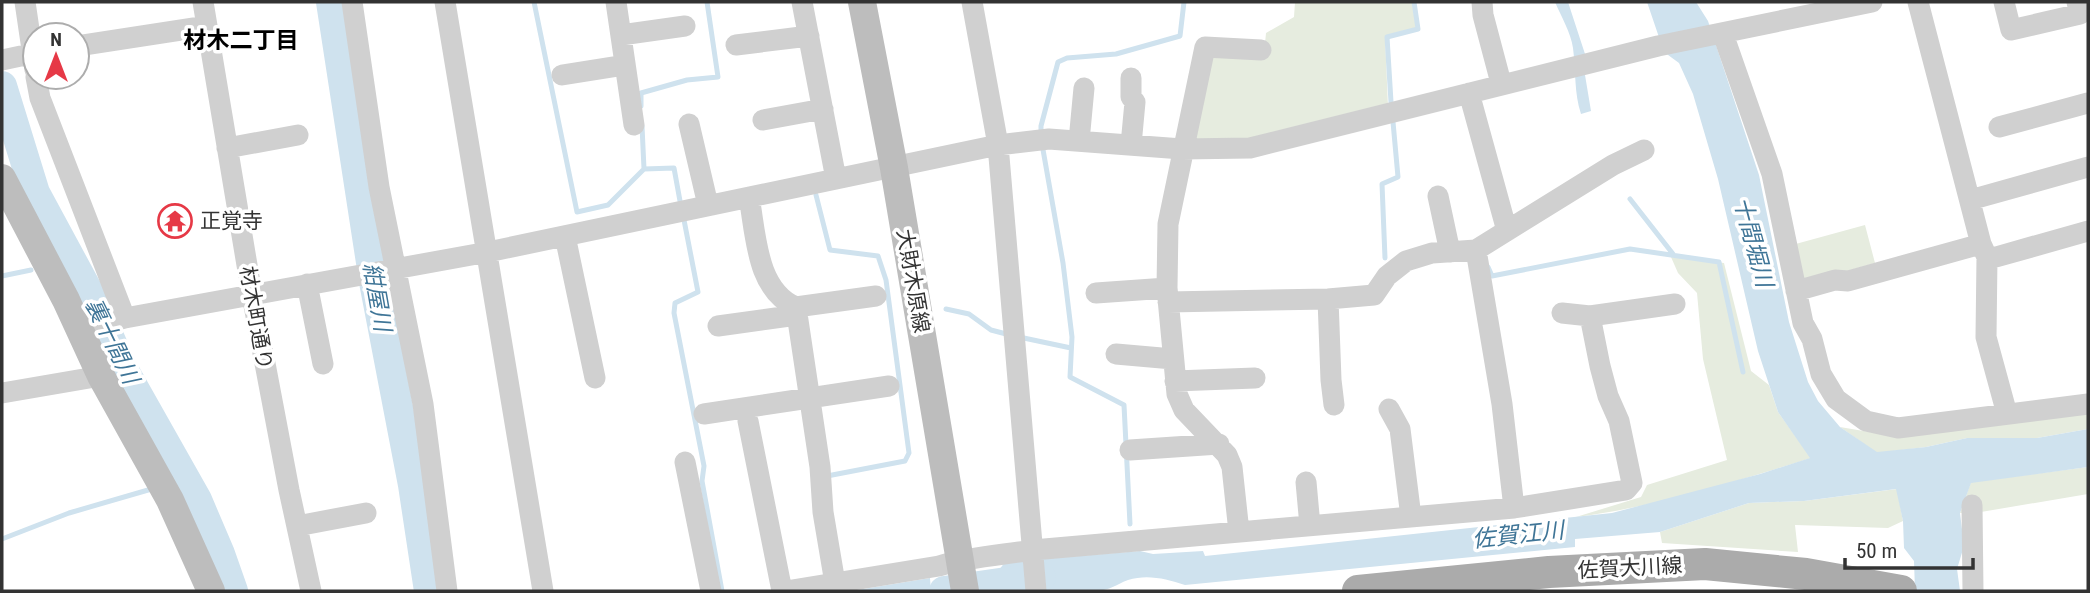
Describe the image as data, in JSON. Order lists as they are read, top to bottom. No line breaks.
{"streets":{"main road":["佐賀大川線"],"street":["大財木原線","材木町通り"]},"districts":["材木二丁目"],"water":["十間堀川","紺屋川","裏十間川","佐賀江川"],"places":{"temple":["正覚寺"]},"scale_bar":"50 m","north":"top"}
